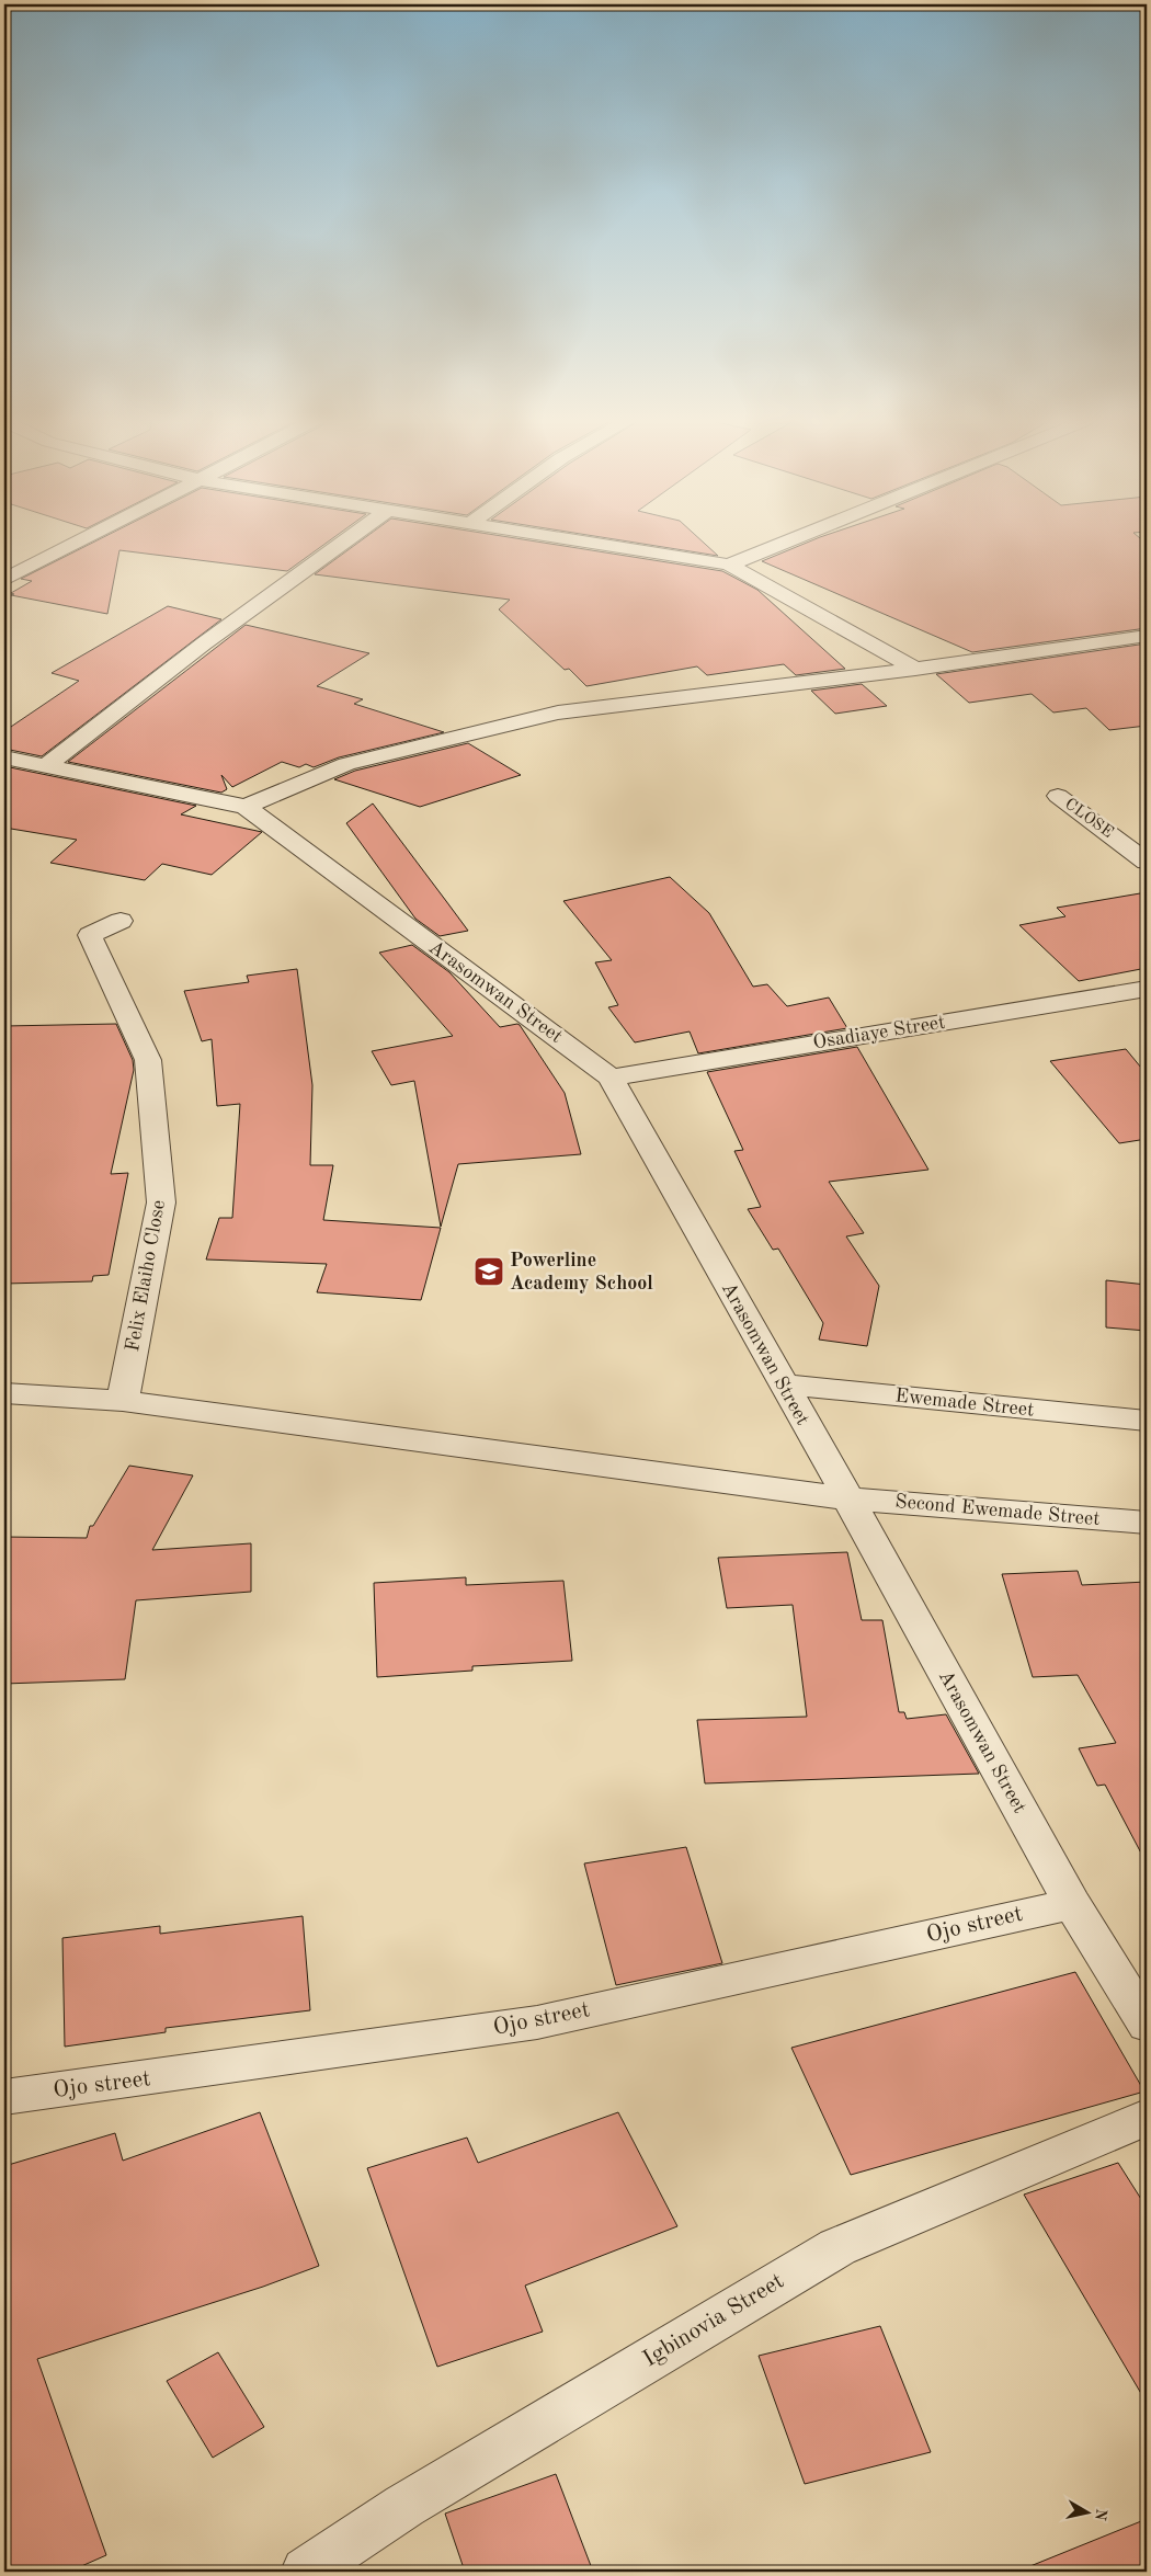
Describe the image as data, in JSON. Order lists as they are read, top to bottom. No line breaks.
{"streets":{"street":["CLOSE","Arasomwan Street","Osadiaye Street","Felix Elaiho Close","Ewemade Street","Second Ewemade Street","Ojo street","Igbinovia Street"]},"crossings":[["Arasomwan Street","Osadiaye Street"],["Arasomwan Street","Ewemade Street"],["Arasomwan Street","Second Ewemade Street"],["Arasomwan Street","Ojo street"],["Felix Elaiho Close","Second Ewemade Street"]],"places":{"school or university":["Powerline Academy School"]},"north":"right"}
